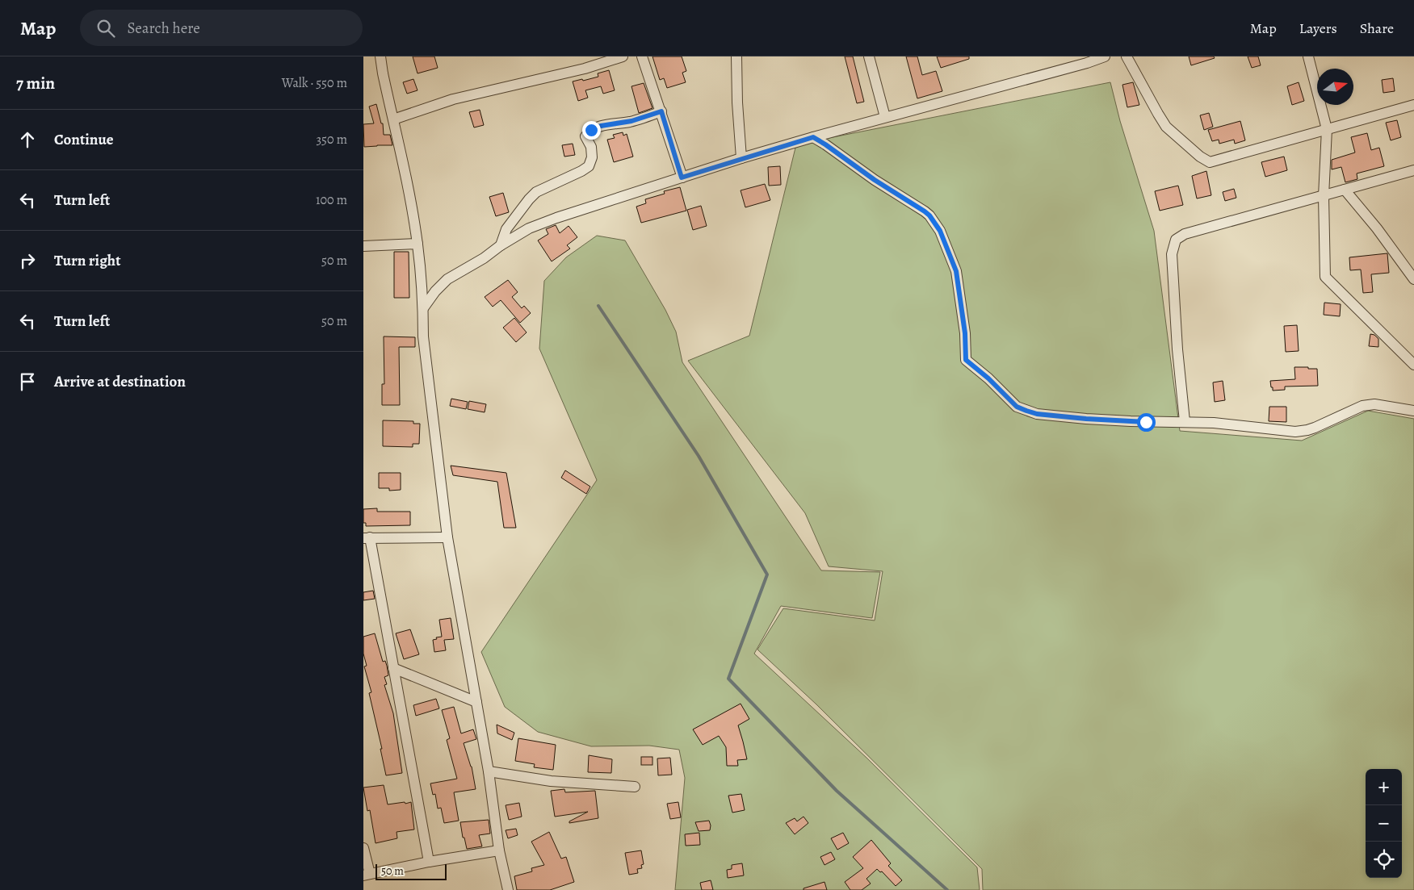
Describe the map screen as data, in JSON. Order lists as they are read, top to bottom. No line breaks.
{"scale_bar":"50 m","north":"right","page":{"header":"Map","search":"Search here","nav":["Map","Layers","Share"],"heading":["7 min","Walk · 550 m"],"list":[["Continue","350 m"],["Turn left","100 m"],["Turn right","50 m"],["Turn left","50 m"],"Arrive at destination"],"map_buttons":["+","−"],"scale":"50 m"}}
